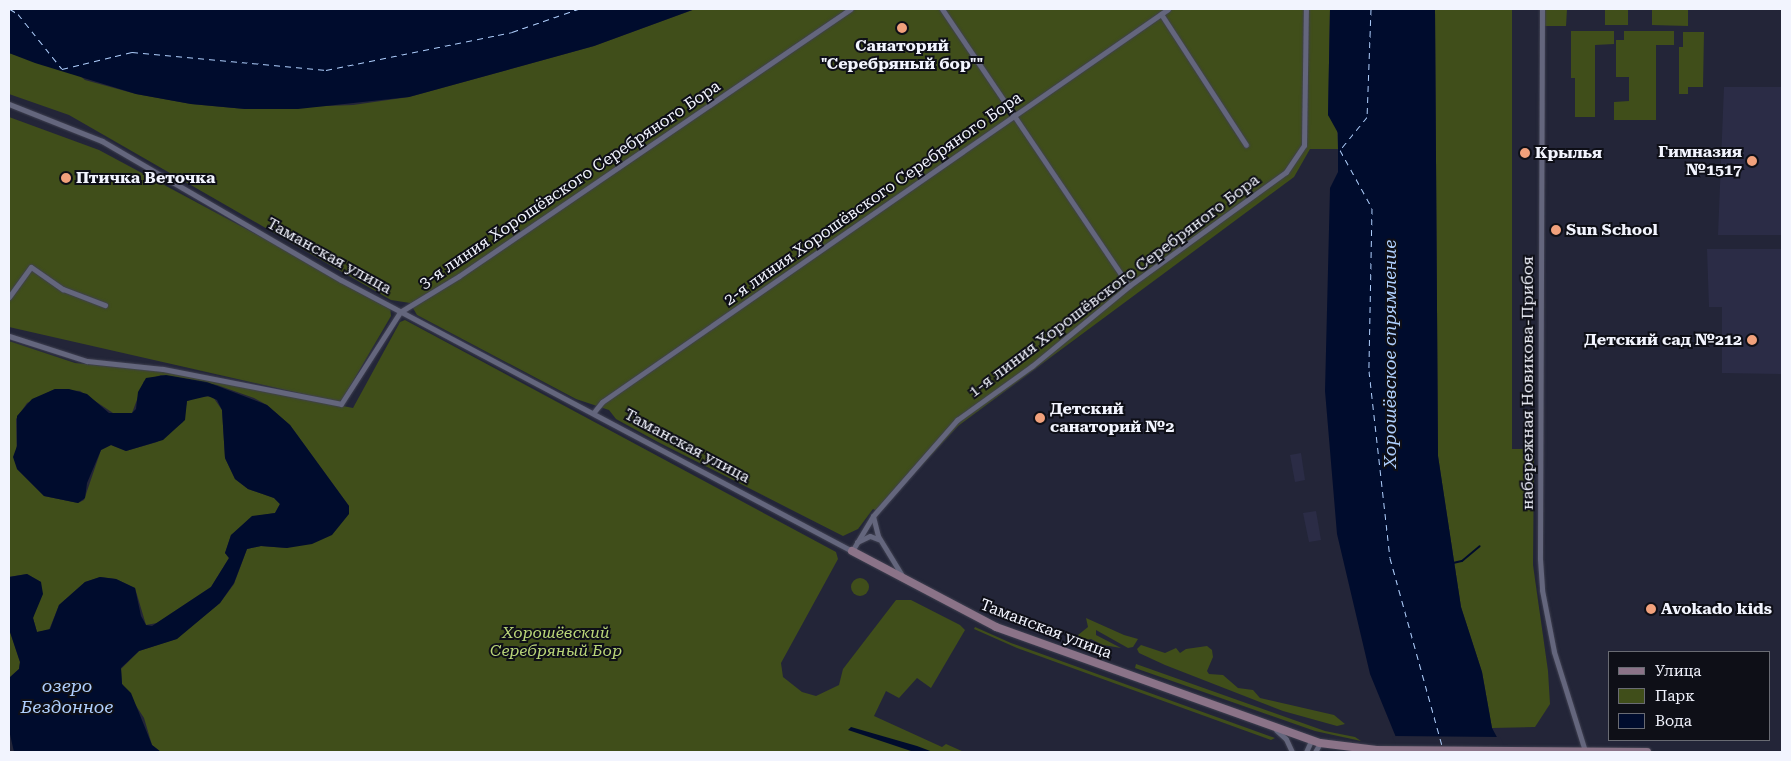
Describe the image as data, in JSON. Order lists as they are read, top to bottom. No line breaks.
{"streets":{"street":["3-я линия Хорошёвского Серебряного Бора","2-я линия Хорошёвского Серебряного Бора","Таманская улица","1-я линия Хорошёвского Серебряного Бора","набережная Новикова-Прибоя"]},"crossings":[["3-я линия Хорошёвского Серебряного Бора","Таманская улица"],["2-я линия Хорошёвского Серебряного Бора","Таманская улица"],["Таманская улица","1-я линия Хорошёвского Серебряного Бора"],["Таманская улица","набережная Новикова-Прибоя"]],"water":["Хорошёвское спрямление","озеро Бездонное"],"parks":["Хорошёвский Серебряный Бор"],"places":["Санаторий \"Серебряный бор\"\"","Крылья","Гимназия №1517","Птичка Веточка","Sun School","Детский сад №212","Детский санаторий №2","Avokado kids"],"legend":["Улица","Парк","Вода"]}
